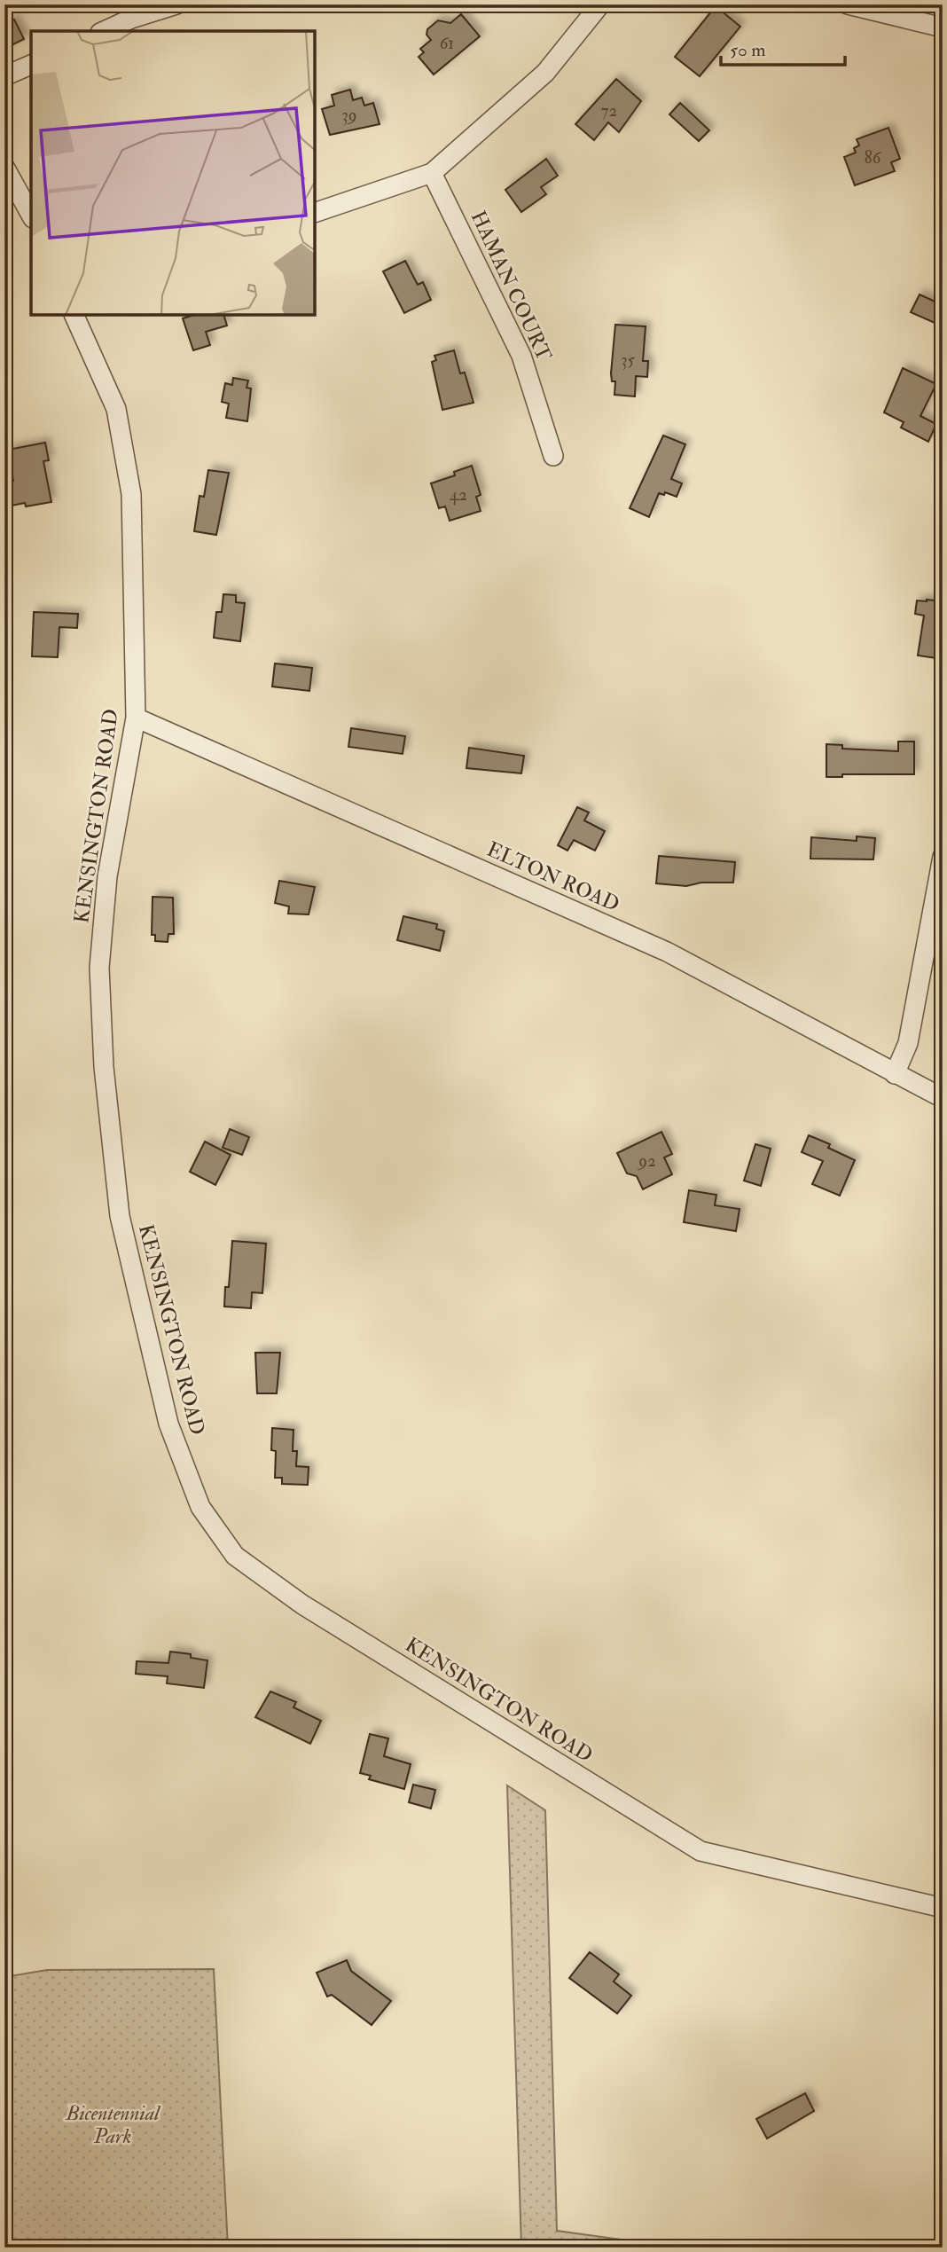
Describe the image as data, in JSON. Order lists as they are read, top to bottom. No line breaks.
{"streets":{"street":["HAMAN COURT","KENSINGTON ROAD","ELTON ROAD"]},"crossings":[["KENSINGTON ROAD","ELTON ROAD"]],"parks":["Bicentennial Park"],"house_numbers":["61","72","39","86","35","42","92"],"scale_bar":"50 m"}
